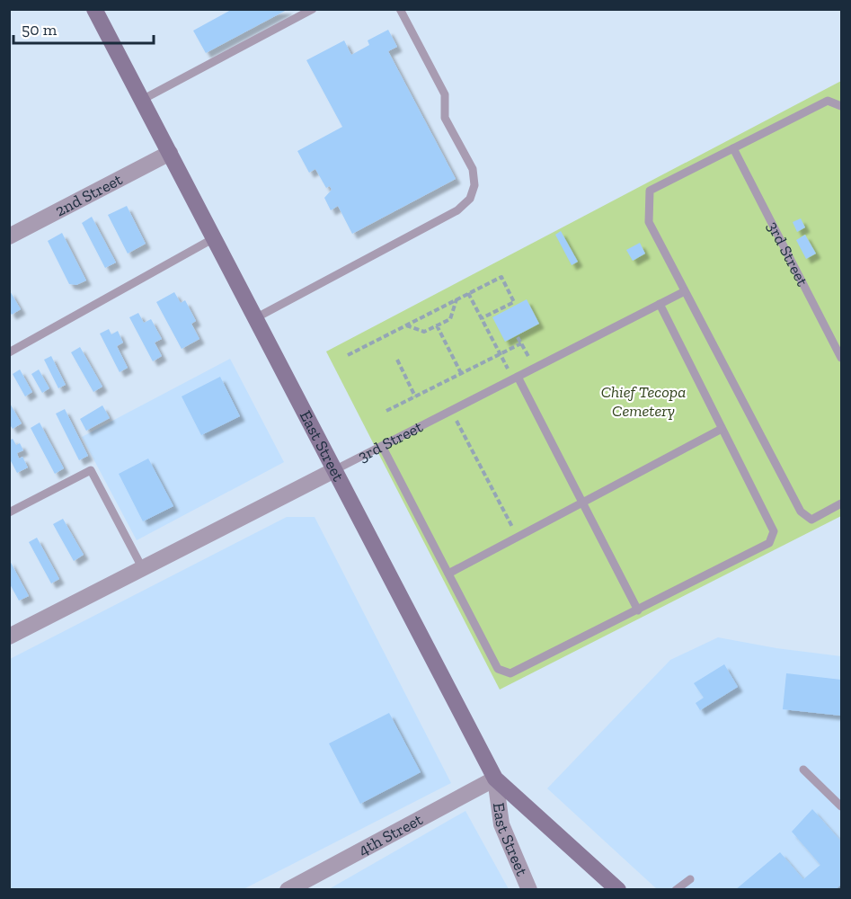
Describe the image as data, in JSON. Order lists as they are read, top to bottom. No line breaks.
{"streets":{"street":["2nd Street","3rd Street","East Street","4th Street"]},"crossings":[["2nd Street","East Street"],["3rd Street","East Street"],["East Street","4th Street"]],"parks":["Chief Tecopa Cemetery"],"scale_bar":"50 m"}
